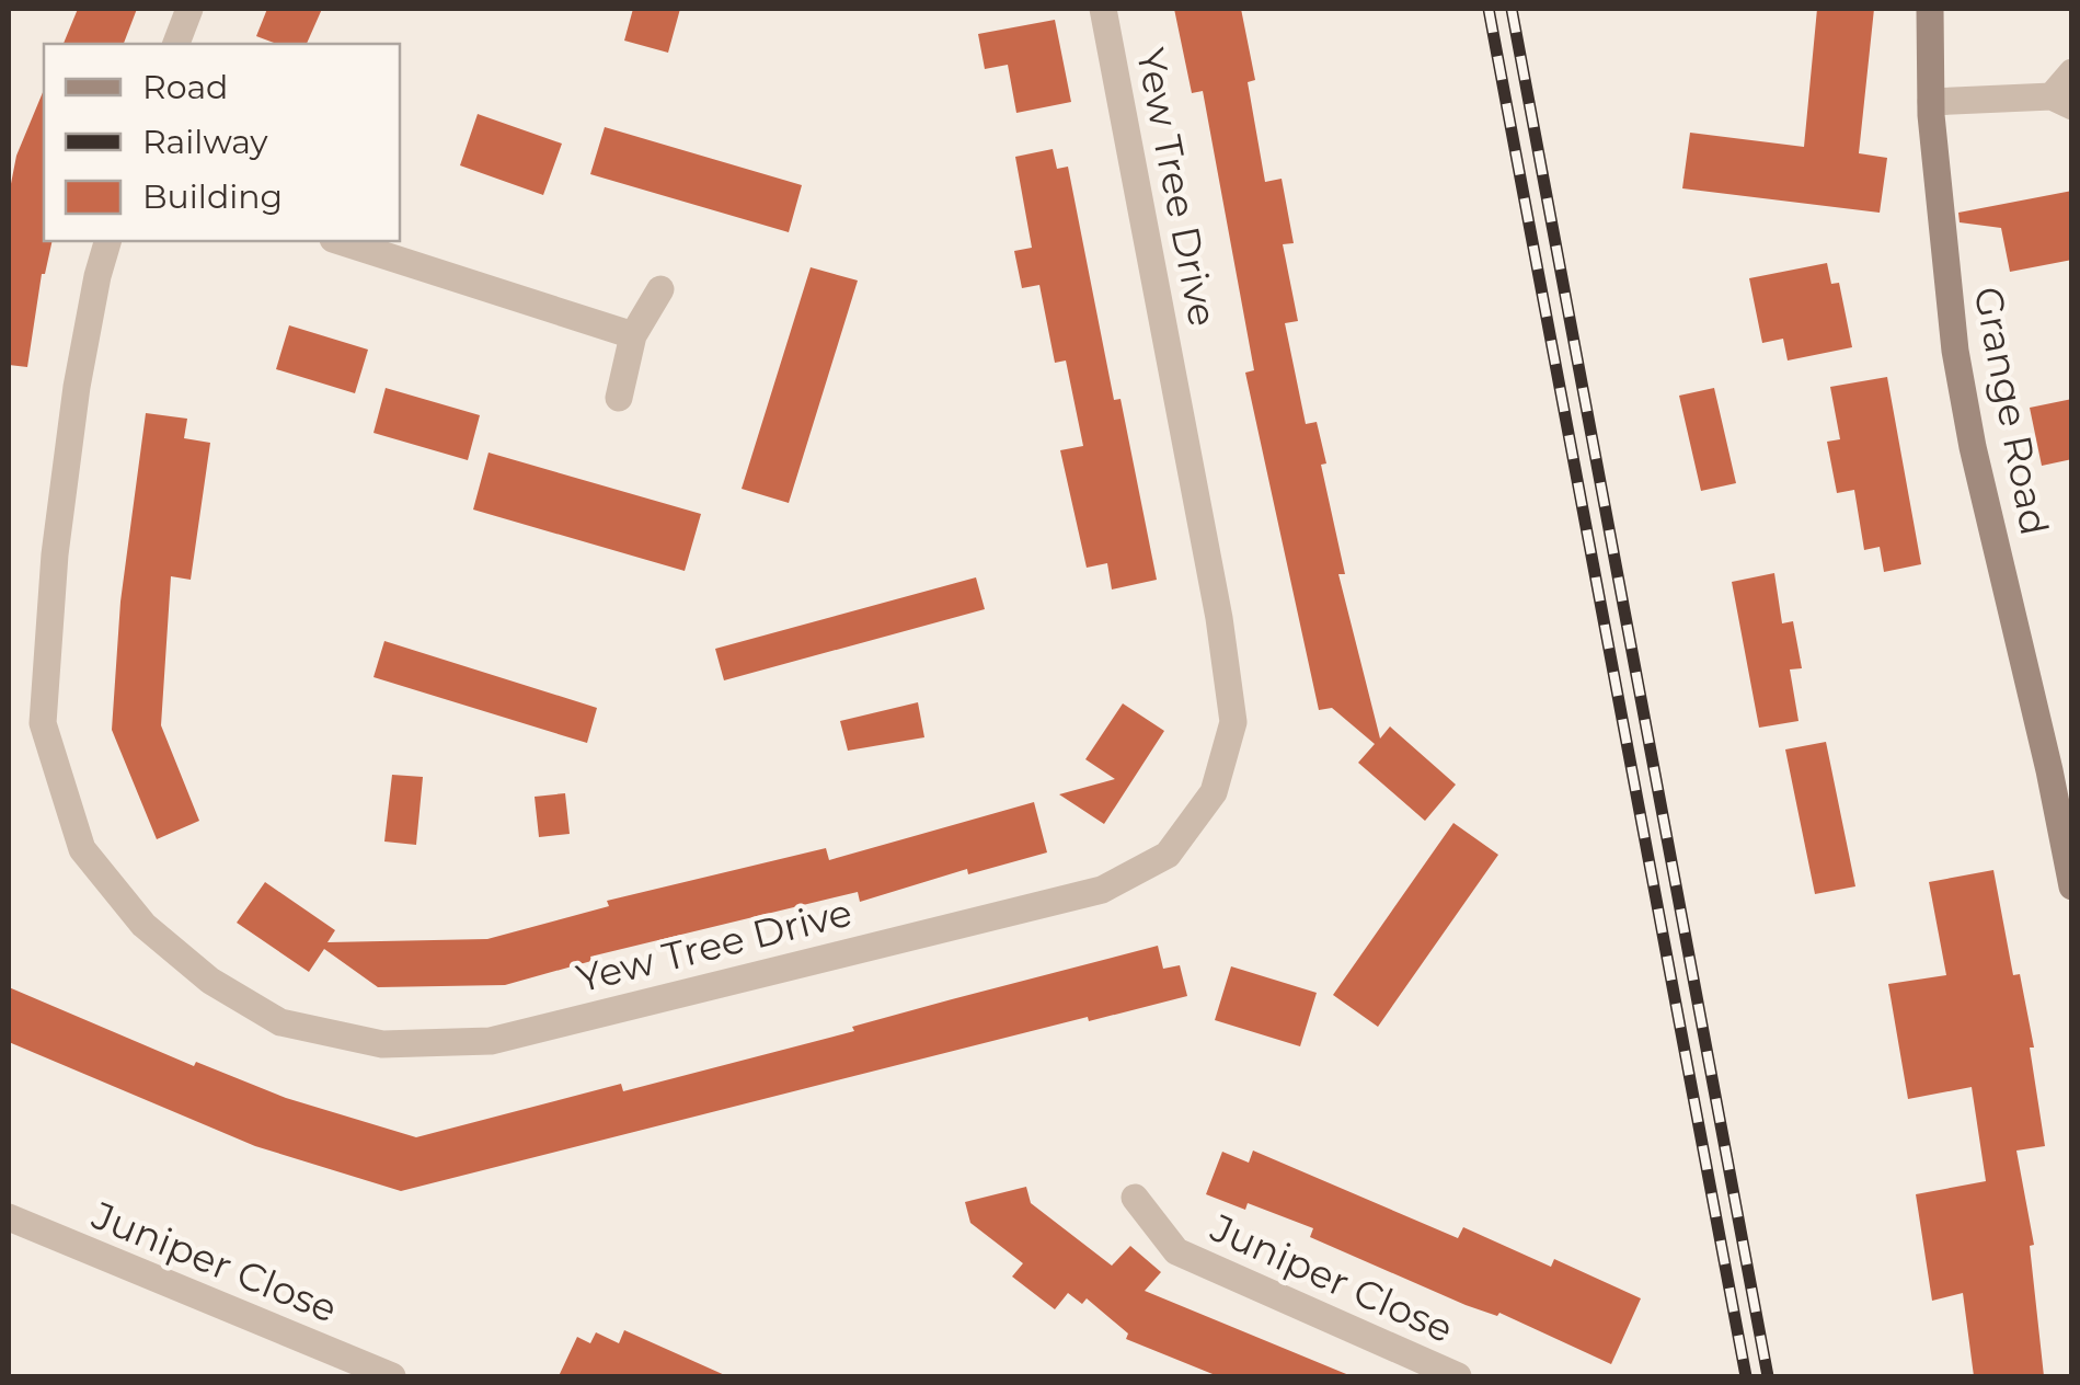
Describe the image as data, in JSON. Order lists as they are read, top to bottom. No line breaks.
{"streets":{"street":["Yew Tree Drive","Grange Road","Juniper Close"]},"legend":["Road","Railway","Building"]}
